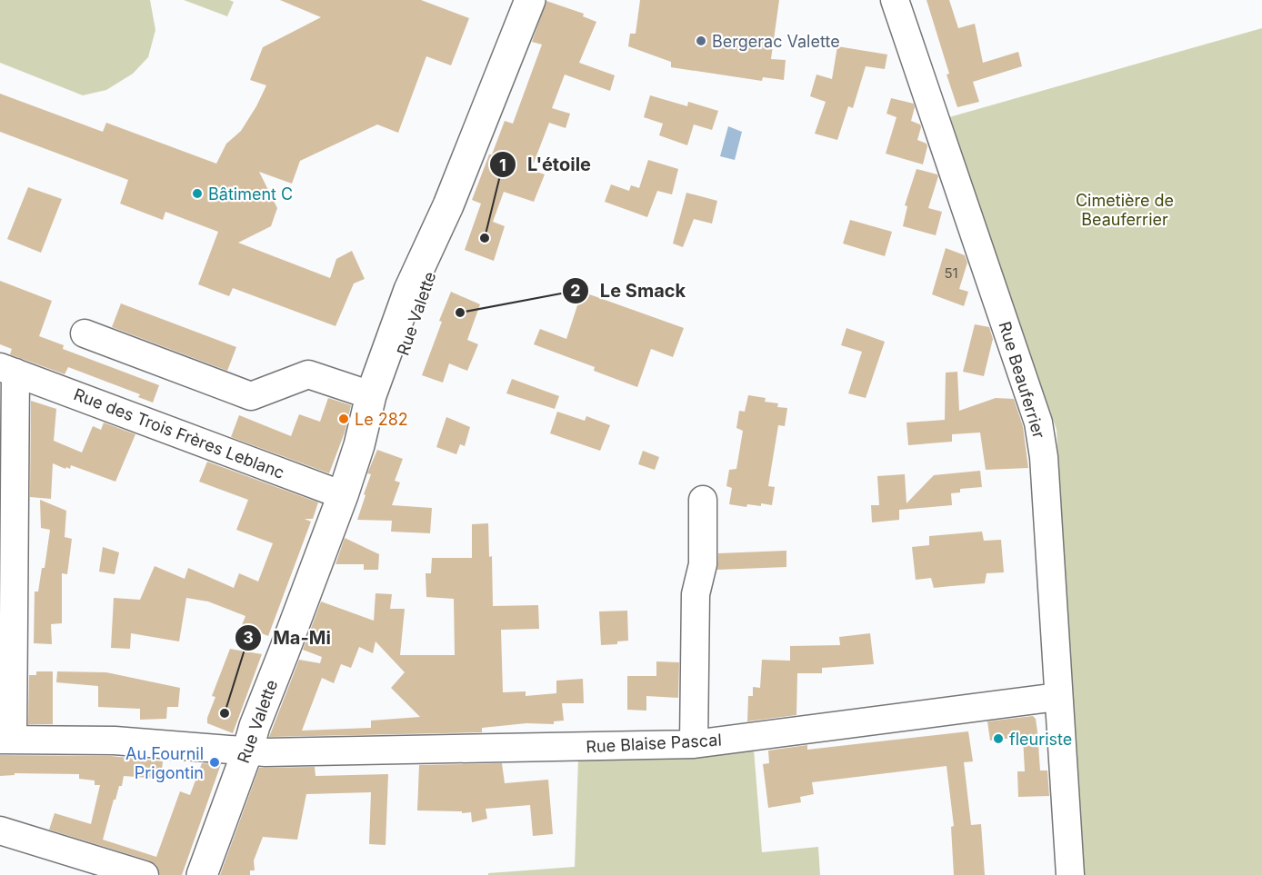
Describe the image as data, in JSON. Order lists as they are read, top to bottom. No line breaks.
{"streets":{"main road":["Rue Valette"],"street":["Rue Beauferrier","Rue des Trois Frères Leblanc","Rue Blaise Pascal"]},"crossings":[["Rue Valette","Rue des Trois Frères Leblanc"],["Rue Valette","Rue Blaise Pascal"],["Rue Beauferrier","Rue Blaise Pascal"],["Rue des Trois Frères Leblanc","Rue Blaise Pascal"]],"parks":["Cimetière de Beauferrier"],"places":["Bergerac Valette","Bâtiment C","L'étoile","Le Smack","Le 282","Ma-Mi","fleuriste","Au Fournil Prigontin"],"house_numbers":["51"]}
